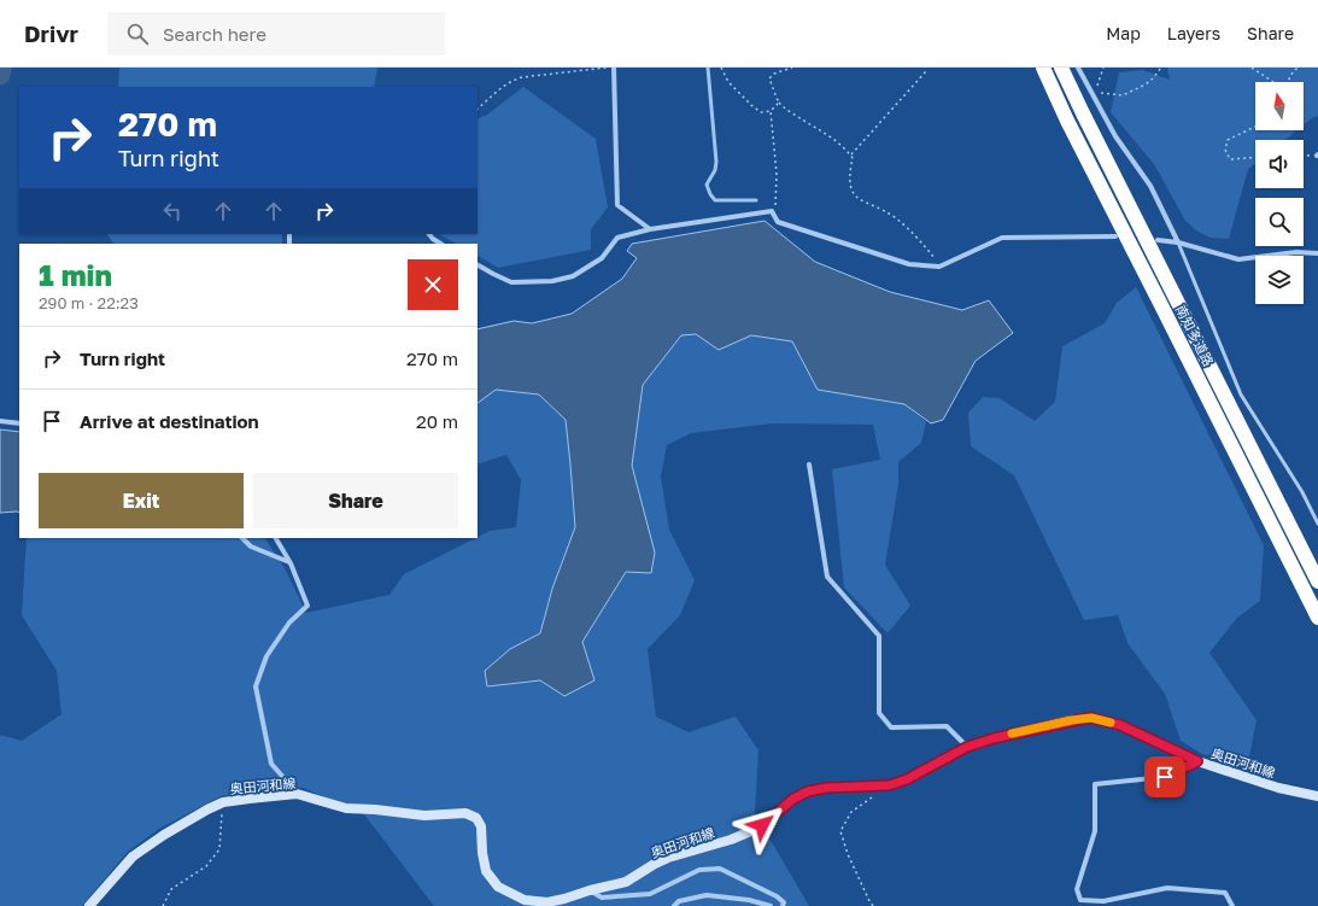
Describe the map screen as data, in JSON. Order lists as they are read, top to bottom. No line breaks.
{"streets":{"highway":["南知多道路"],"main road":["奥田河和線"]},"north":"top","page":{"header":"Drivr","search":"Search here","nav":["Map","Layers","Share"],"turn":["270 m","Turn right"],"heading":["1 min","290 m · 22:23"],"list":[{"name":"Turn right","value":"270 m"},{"name":"Arrive at destination","value":"20 m"}],"buttons":["Exit","Share"]}}
